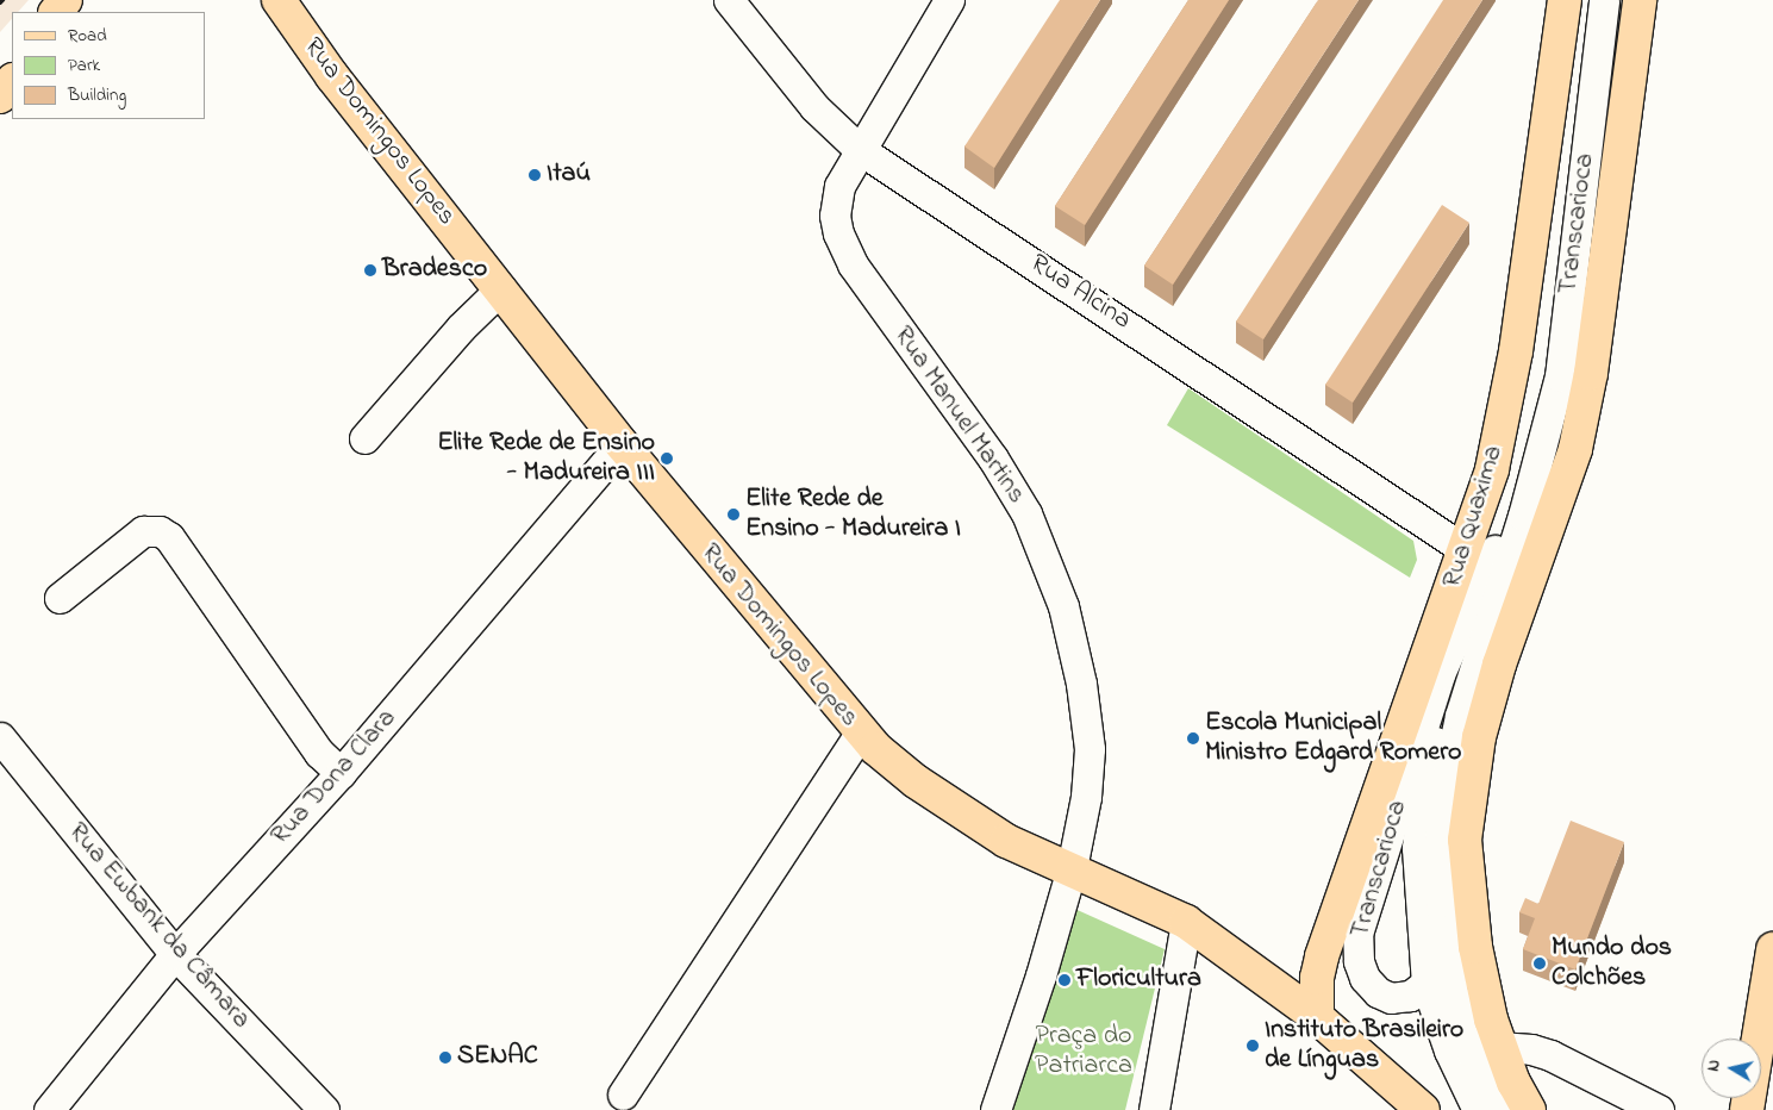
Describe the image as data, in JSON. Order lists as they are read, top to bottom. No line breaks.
{"streets":{"main road":["Rua Domingos Lopes","Rua Quaxima"],"street":["Transcarioca","Rua Alcina","Rua Manuel Martins","Rua Dona Clara","Rua Ewbank da Câmara"]},"crossings":[["Rua Domingos Lopes","Rua Manuel Martins"],["Rua Domingos Lopes","Rua Quaxima"],["Rua Domingos Lopes","Rua Dona Clara"],["Rua Alcina","Rua Manuel Martins"],["Rua Alcina","Rua Quaxima"],["Rua Dona Clara","Rua Ewbank da Câmara"]],"parks":["Praça do Patriarca"],"places":["Itaú","Bradesco","Elite Rede de Ensino - Madureira III","Elite Rede de Ensino - Madureira I","Escola Municipal Ministro Edgard Romero","Mundo dos Colchões","Floricultura","Instituto Brasileiro de Línguas","SENAC"],"legend":["Road","Park","Building"],"north":"left"}
